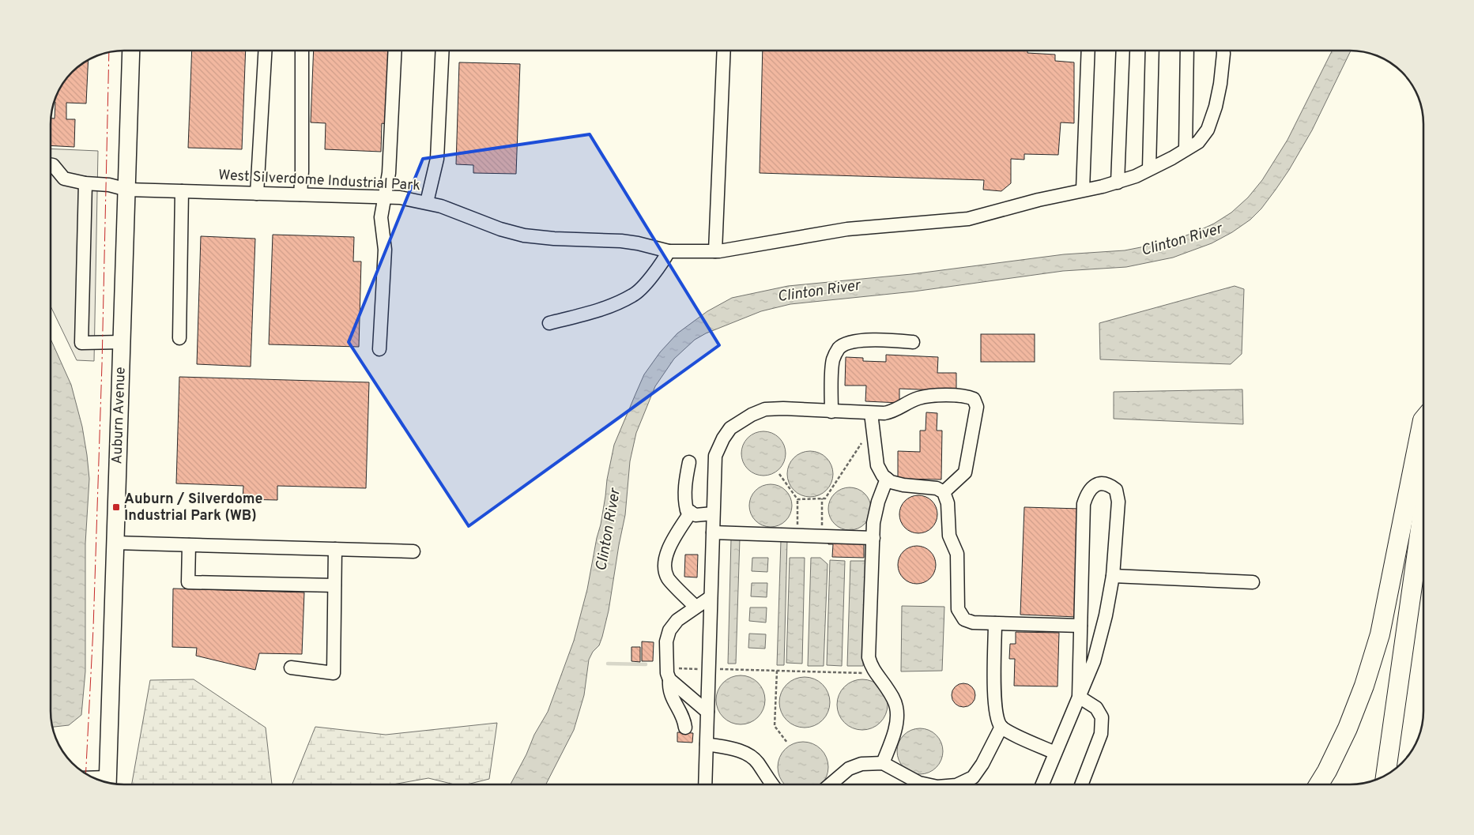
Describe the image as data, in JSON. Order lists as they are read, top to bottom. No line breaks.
{"streets":{"main road":["Auburn Avenue"],"street":["West Silverdome Industrial Park"]},"crossings":[["West Silverdome Industrial Park","Auburn Avenue"]],"water":["Clinton River"],"places":{"transit":["Auburn / Silverdome Industrial Park (WB)"]}}
